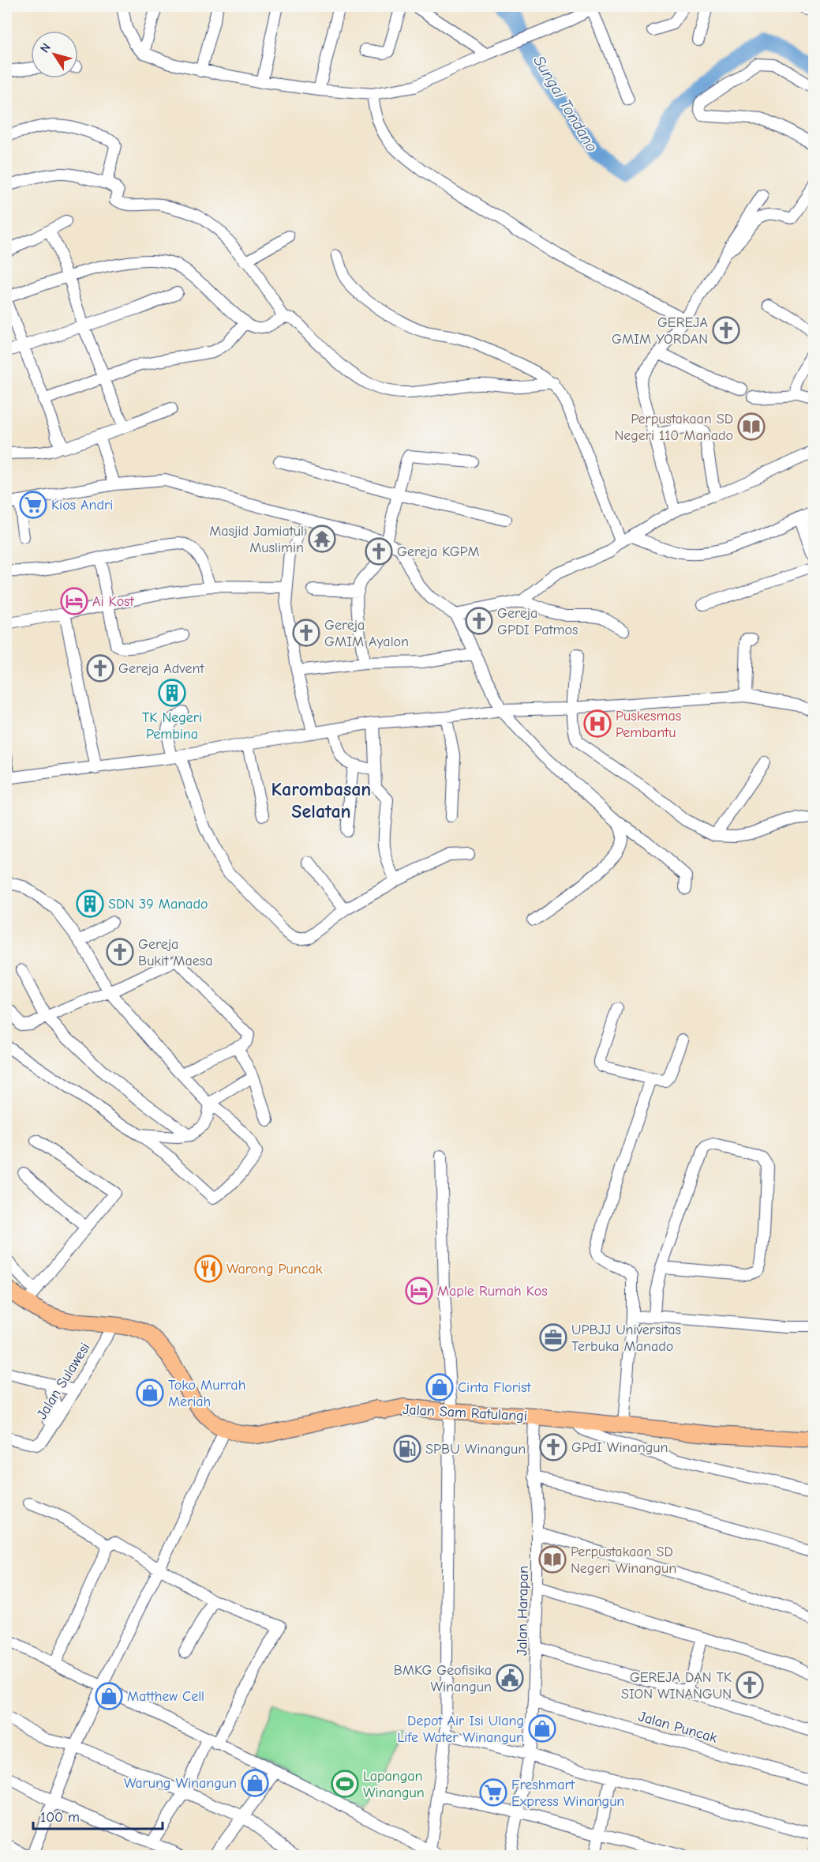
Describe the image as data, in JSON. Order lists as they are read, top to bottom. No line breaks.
{"streets":{"highway":["Jalan Sam Ratulangi"],"street":["Jalan Sulawesi","Jalan Harapan","Jalan Puncak"]},"crossings":[["Jalan Sulawesi","Jalan Sam Ratulangi"],["Jalan Sam Ratulangi","Jalan Harapan"],["Jalan Harapan","Jalan Puncak"]],"districts":["Karombasan Selatan"],"water":["Sungai Tondano"],"places":{"church":["GEREJA GMIM YORDAN","Gereja KGPM","Gereja GPDI Patmos","Gereja GMIM Ayalon","Gereja Advent","Gereja Bukit Maesa","GPdI Winangun","GEREJA DAN TK SION WINANGUN"],"library":["Perpustakaan SD Negeri 110 Manado","Perpustakaan SD Negeri Winangun"],"supermarket":["Kios Andri","Freshmart Express Winangun"],"temple":["Masjid Jamiatul Muslimin"],"hotel":["Ai Kost","Maple Rumah Kos"],"building":["TK Negeri Pembina","SDN 39 Manado"],"hospital":["Puskesmas Pembantu"],"restaurant":["Warong Puncak"],"office":["UPBJJ Universitas Terbuka Manado"],"shop":["Cinta Florist","Toko Murrah Meriah","Matthew Cell","Depot Air Isi Ulang Life Water Winangun","Warung Winangun"],"fuel station":["SPBU Winangun"],"public building":["BMKG Geofisika Winangun"],"sports":["Lapangan Winangun"]},"scale_bar":"100 m","north":"top left"}
